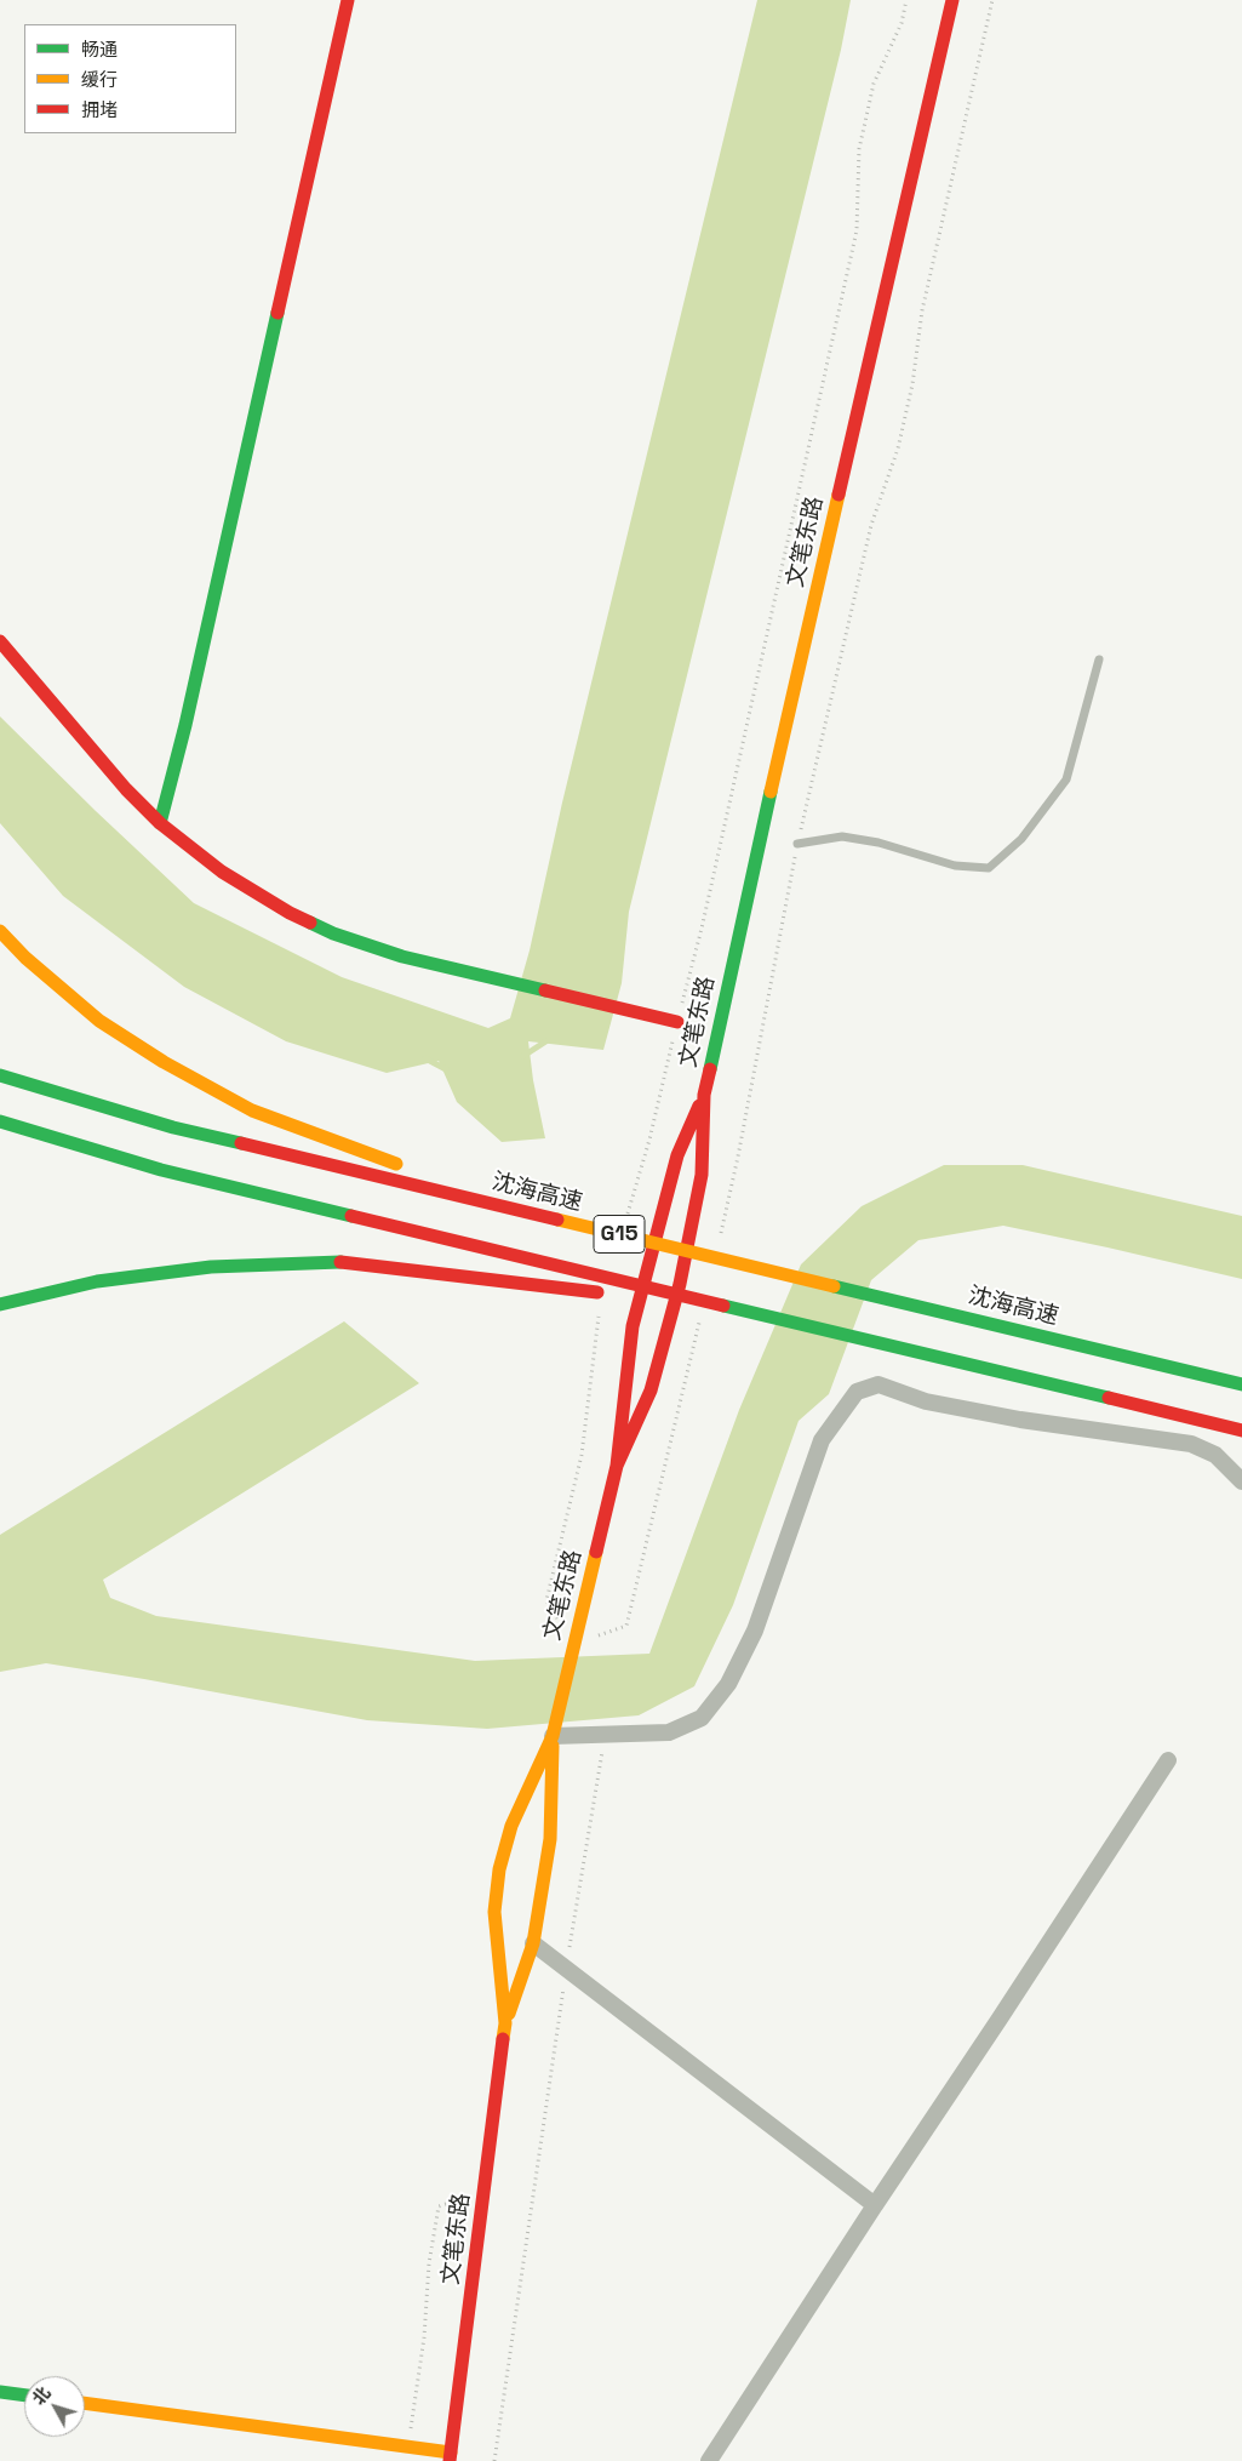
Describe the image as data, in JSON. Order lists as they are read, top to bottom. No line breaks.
{"streets":{"main road":["文笔东路","沈海高速","G15"]},"legend":["畅通","缓行","拥堵"],"north":"top left"}
